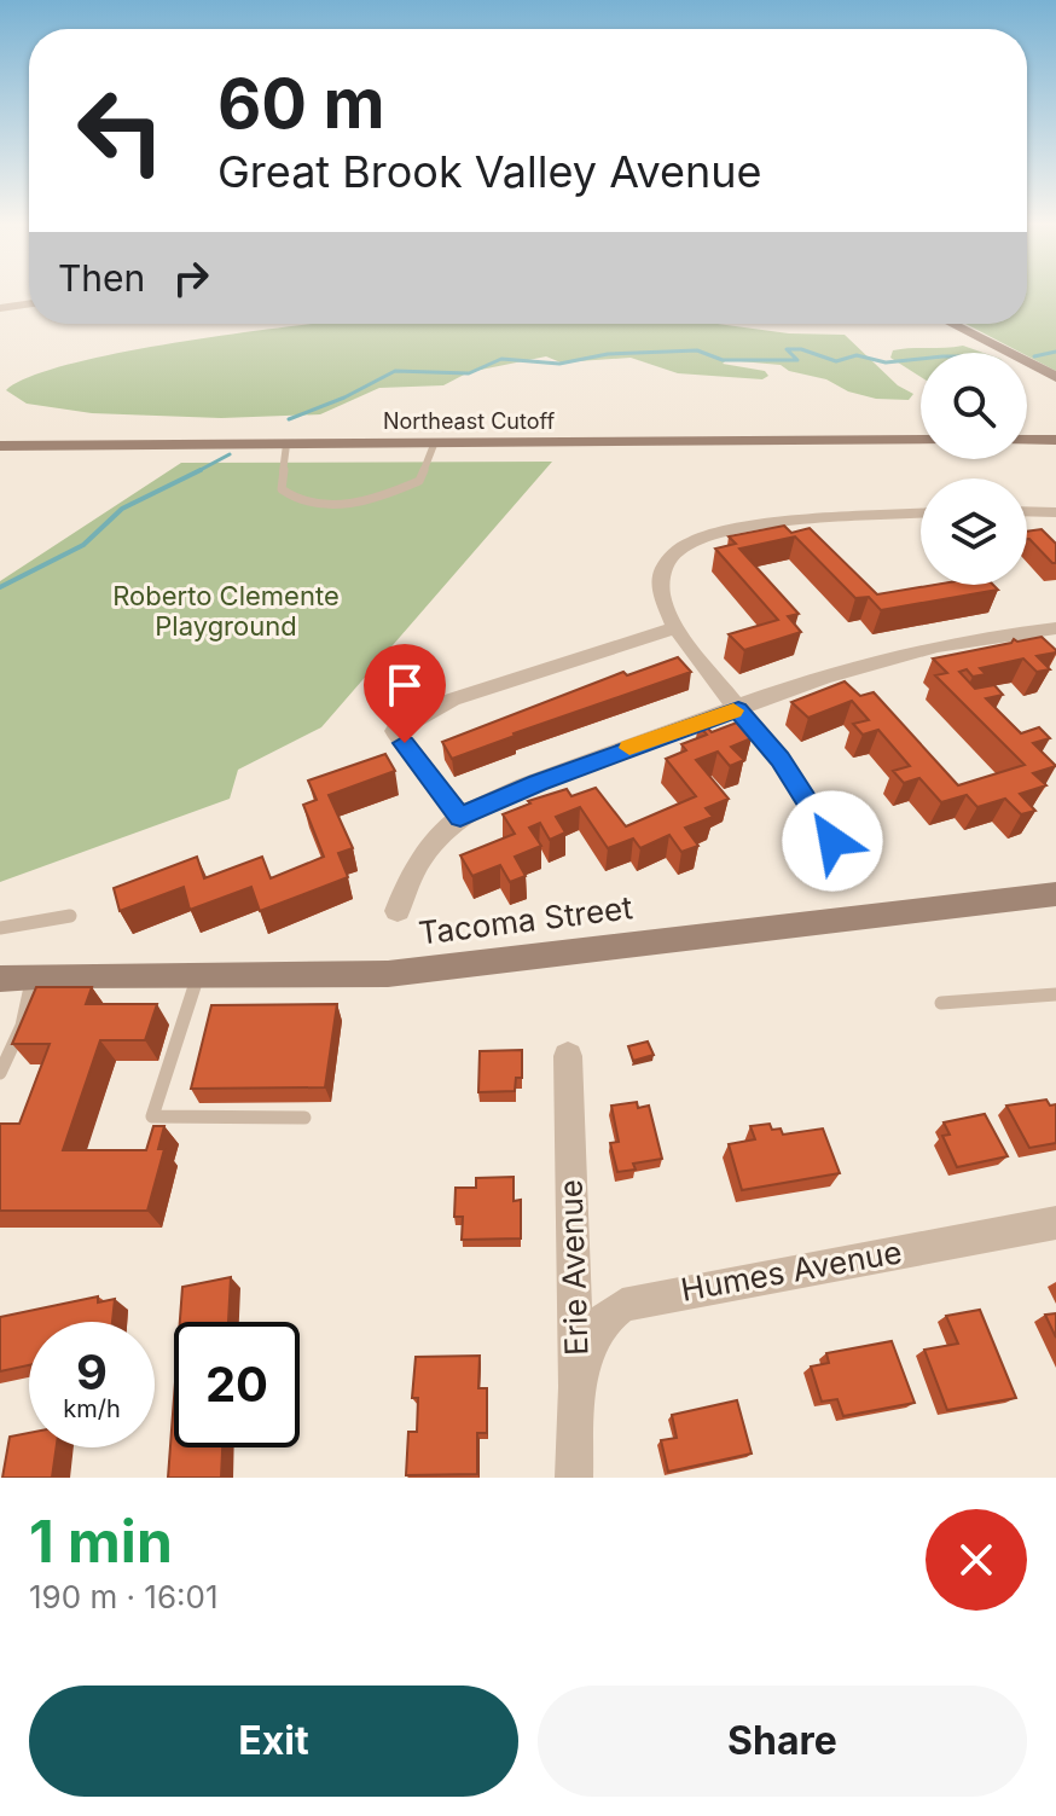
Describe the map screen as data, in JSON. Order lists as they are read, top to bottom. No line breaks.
{"streets":{"main road":["Northeast Cutoff","Tacoma Street"],"street":["Erie Avenue","Humes Avenue"]},"crossings":[["Erie Avenue","Humes Avenue"]],"parks":["Roberto Clemente Playground"],"page":{"turn":["60 m","Great Brook Valley Avenue"],"then":"Then","speed":"9 km/h","limit":"20","heading":["1 min","190 m · 16:01"],"buttons":["Exit","Share"]}}
